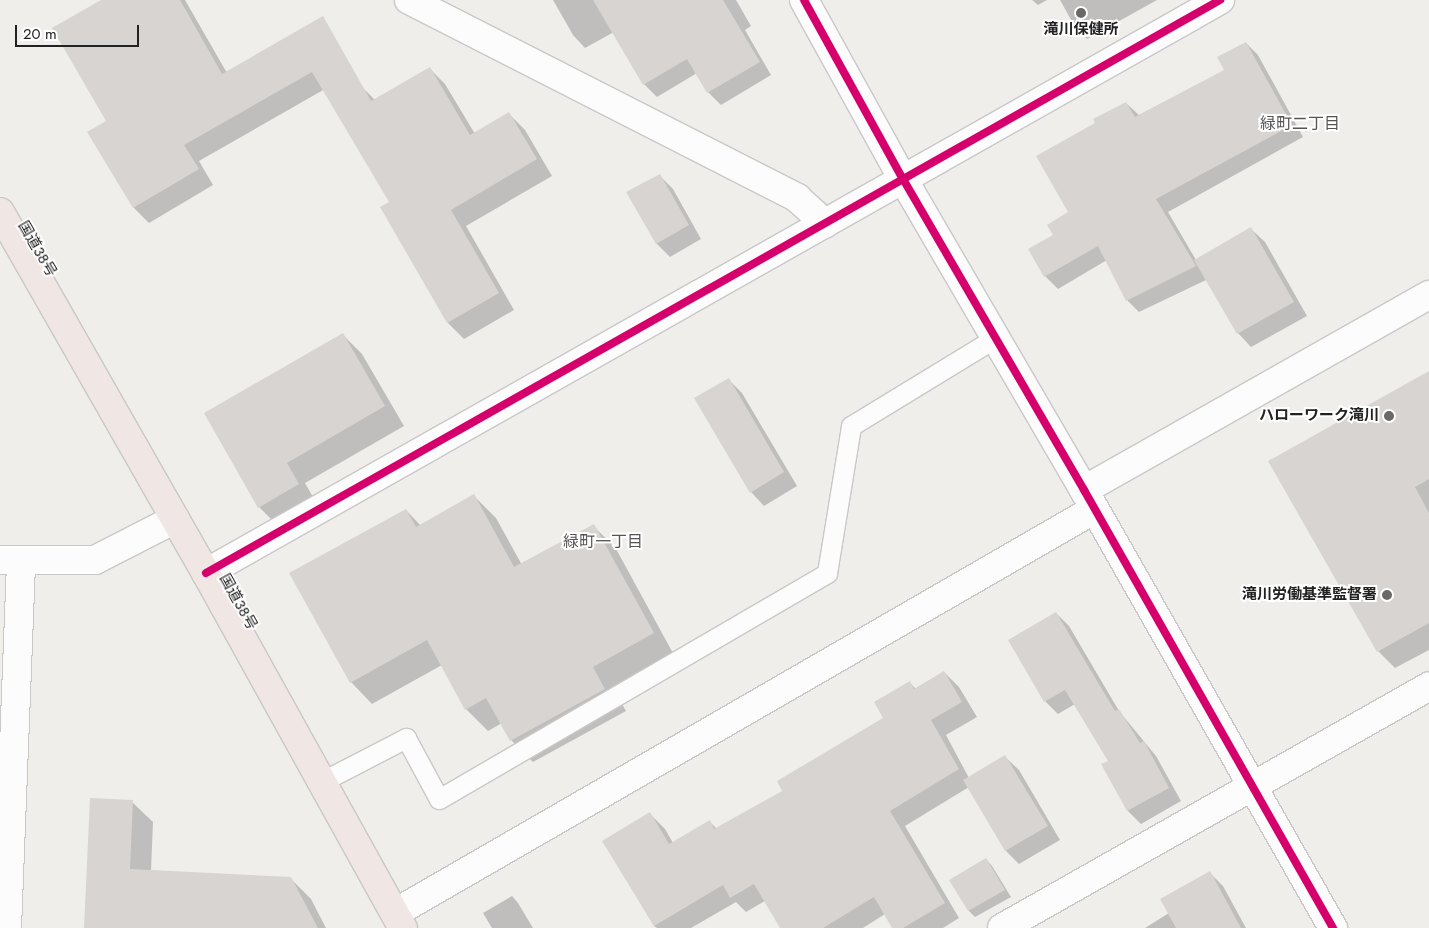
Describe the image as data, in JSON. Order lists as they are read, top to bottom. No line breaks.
{"streets":{"highway":["国道38号"]},"districts":["緑町二丁目","緑町一丁目"],"places":["滝川保健所","ハローワーク滝川","滝川労働基準監督署"],"scale_bar":"20 m"}
